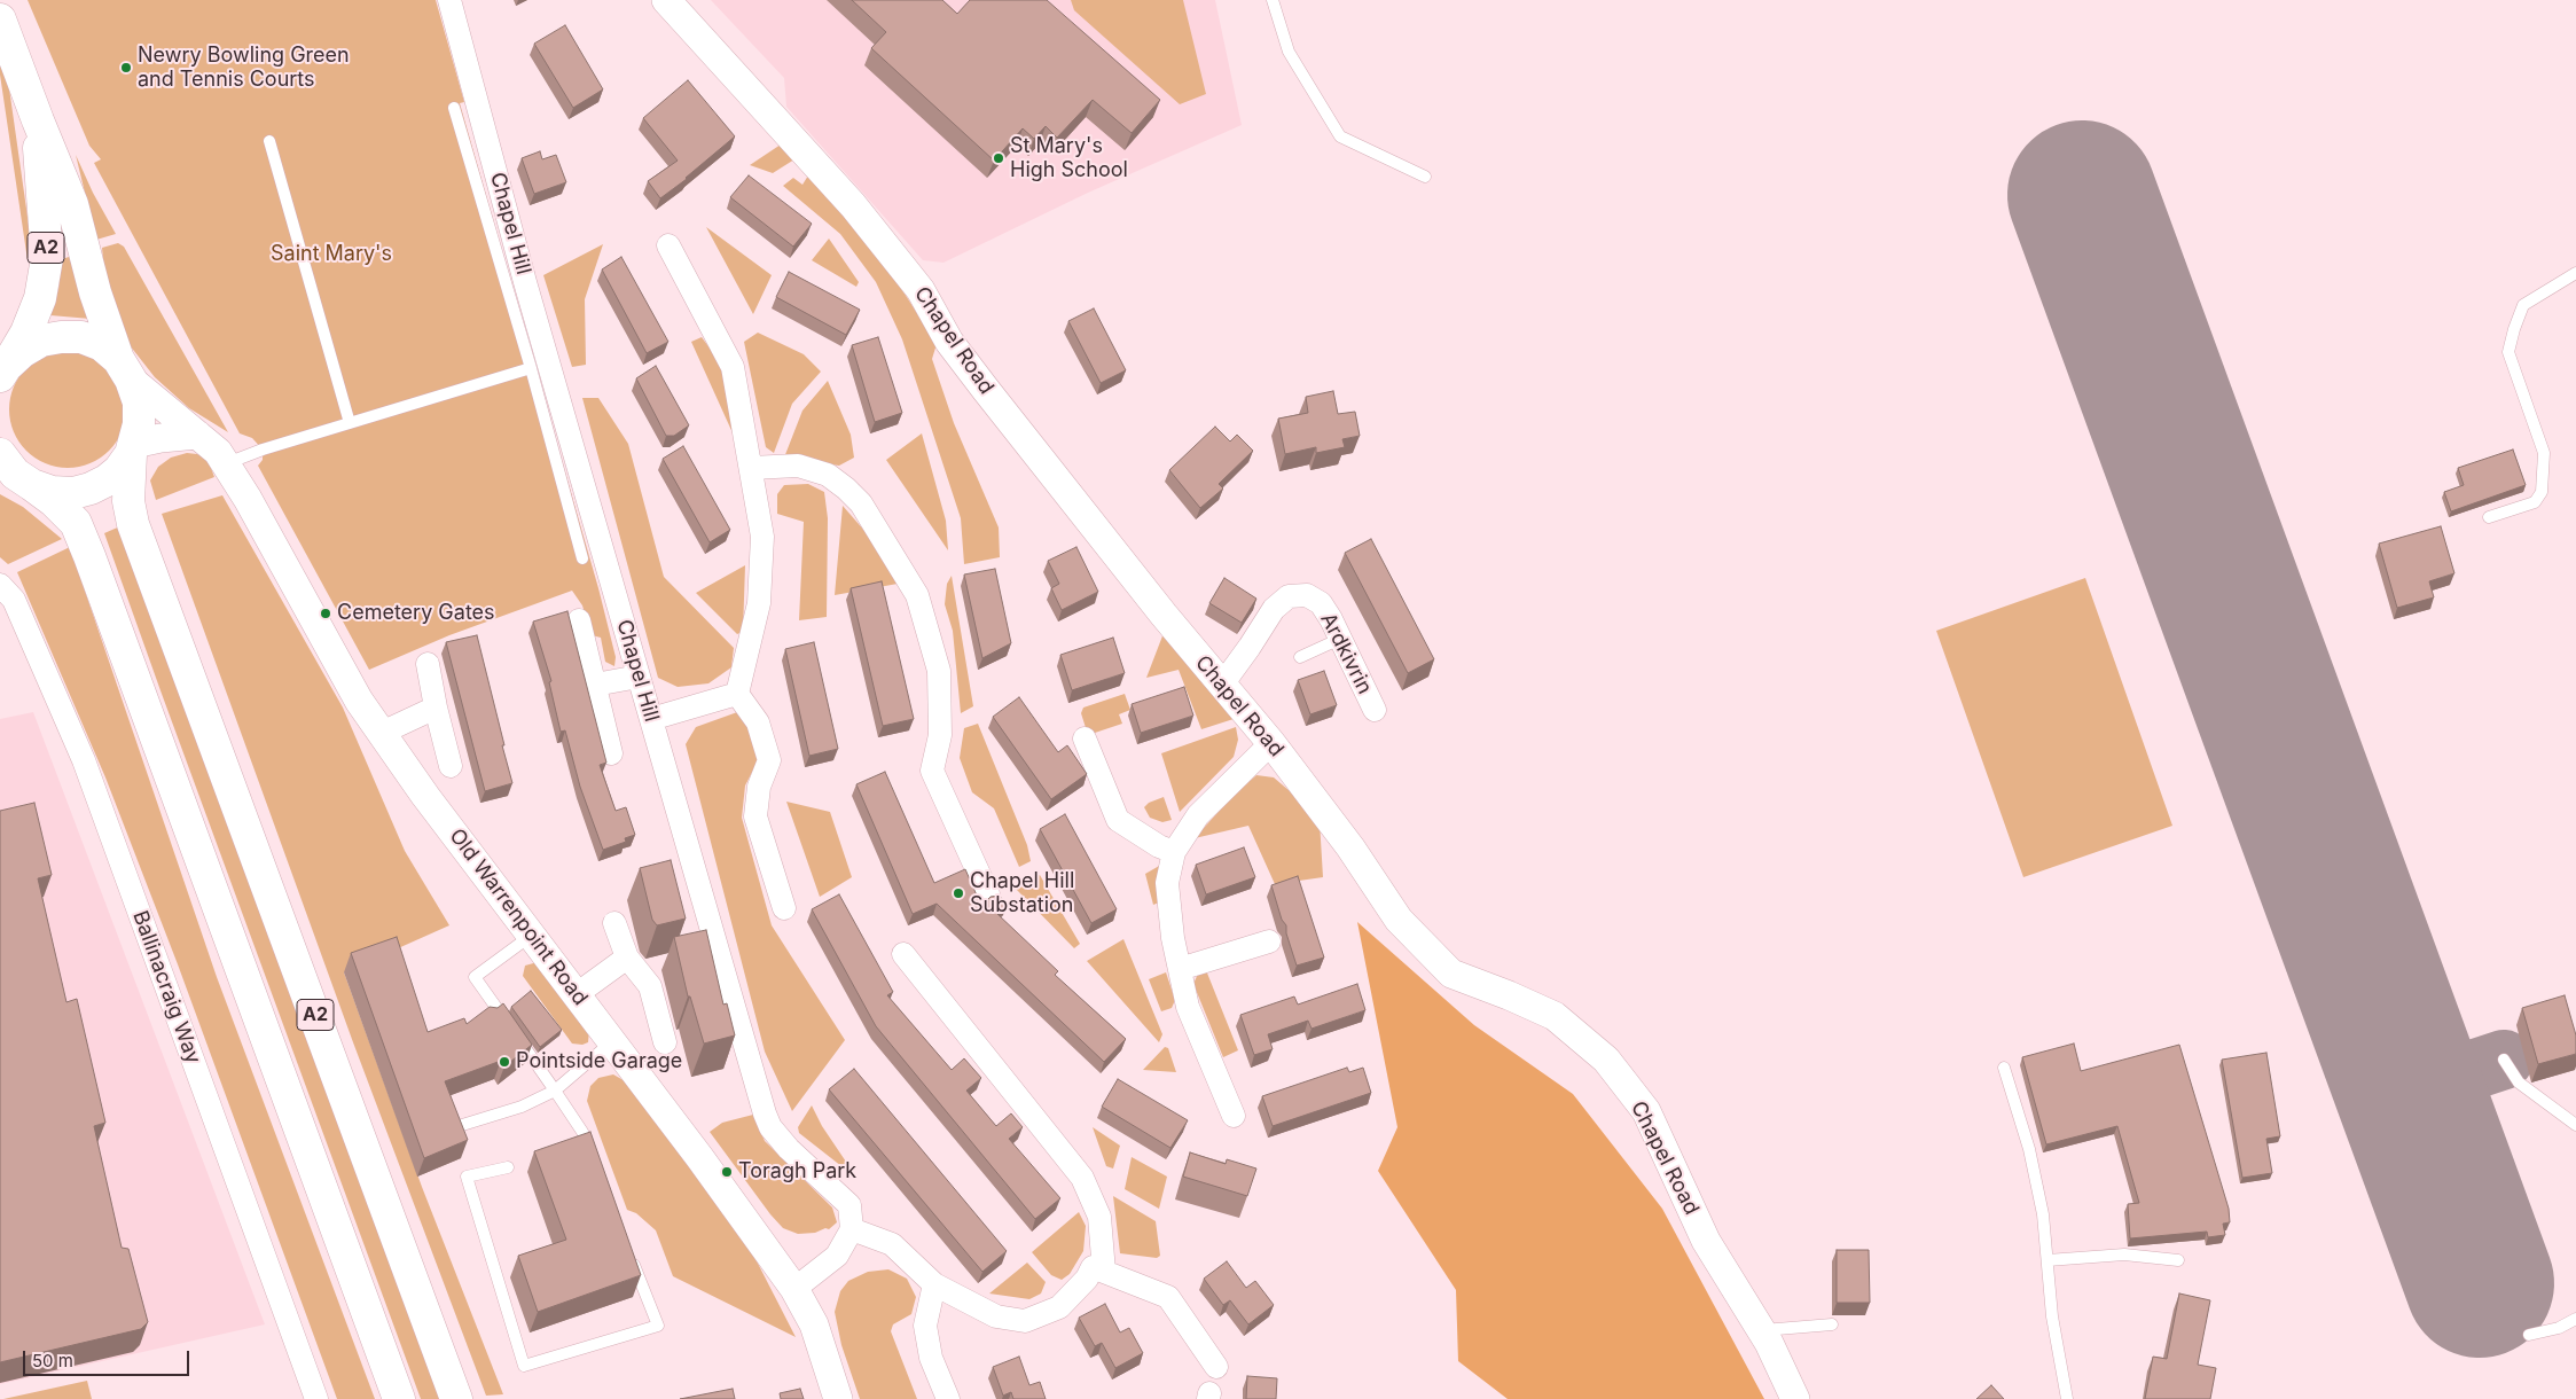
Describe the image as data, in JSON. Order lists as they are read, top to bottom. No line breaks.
{"streets":{"highway":["A2"],"street":["Chapel Hill","Chapel Road","Ardkivrin","Old Warrenpoint Road","Ballinacraig Way"]},"crossings":[["A2","Old Warrenpoint Road"],["Chapel Road","Ardkivrin"]],"parks":["Saint Mary's"],"places":["Newry Bowling Green and Tennis Courts","St Mary's High School","Cemetery Gates","Chapel Hill Substation","Pointside Garage","Toragh Park"],"scale_bar":"50 m"}
